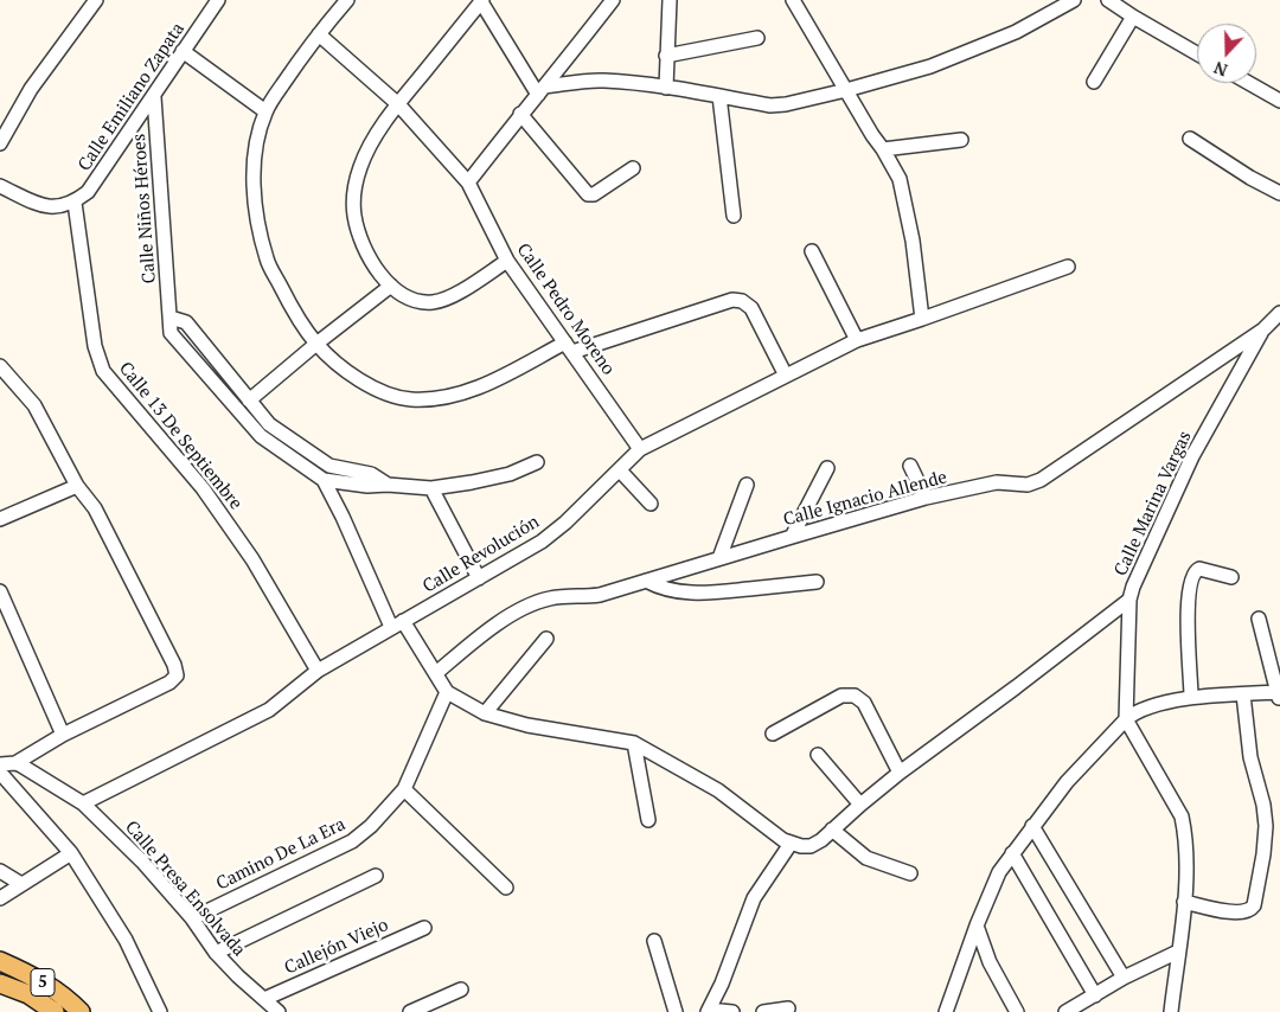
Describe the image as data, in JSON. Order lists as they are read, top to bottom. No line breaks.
{"streets":{"main road":["5"],"street":["Calle Emiliano Zapata","Calle Niños Héroes","Calle Pedro Moreno","Calle 13 De Septiembre","Calle Ignacio Allende","Calle Marina Vargas","Calle Revolución","Camino De La Era","Calle Presa Ensolvada","Callejón Viejo"]},"crossings":[["Calle Emiliano Zapata","Calle Niños Héroes"],["Calle Emiliano Zapata","Calle 13 De Septiembre"],["Calle Pedro Moreno","Calle Revolución"],["Calle 13 De Septiembre","Calle Revolución"],["Calle Ignacio Allende","Calle Marina Vargas"],["Calle Revolución","Calle Presa Ensolvada"],["Camino De La Era","Calle Presa Ensolvada"],["Calle Presa Ensolvada","Callejón Viejo"]],"north":"bottom"}
